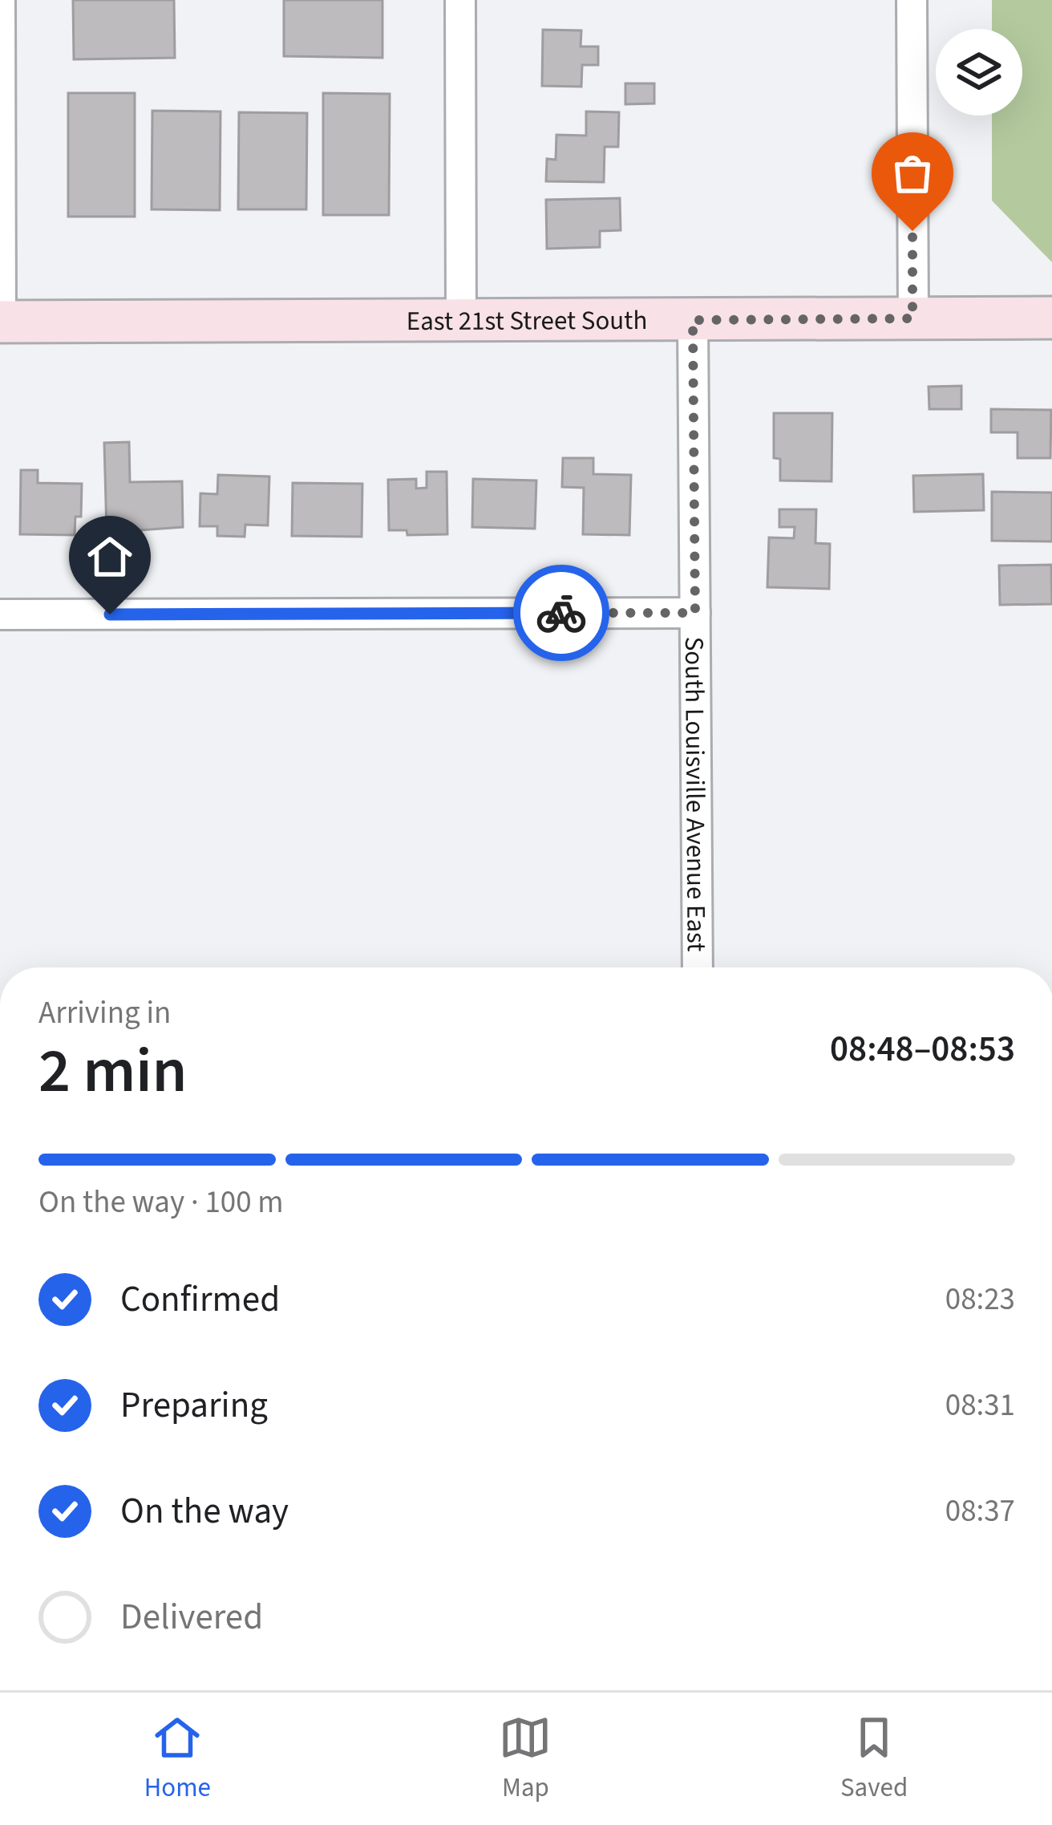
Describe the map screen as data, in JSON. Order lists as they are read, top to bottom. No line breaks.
{"streets":{"main road":["East 21st Street South"],"street":["South Louisville Avenue East"]},"crossings":[["East 21st Street South","South Louisville Avenue East"]],"page":{"heading":["2 min","Arriving in","08:48–08:53"],"bar":"On the way · 100 m","list":[["Confirmed","08:23"],["Preparing","08:31"],["On the way","08:37"],"Delivered"],"tabs":["Home","Map","Saved"]}}
